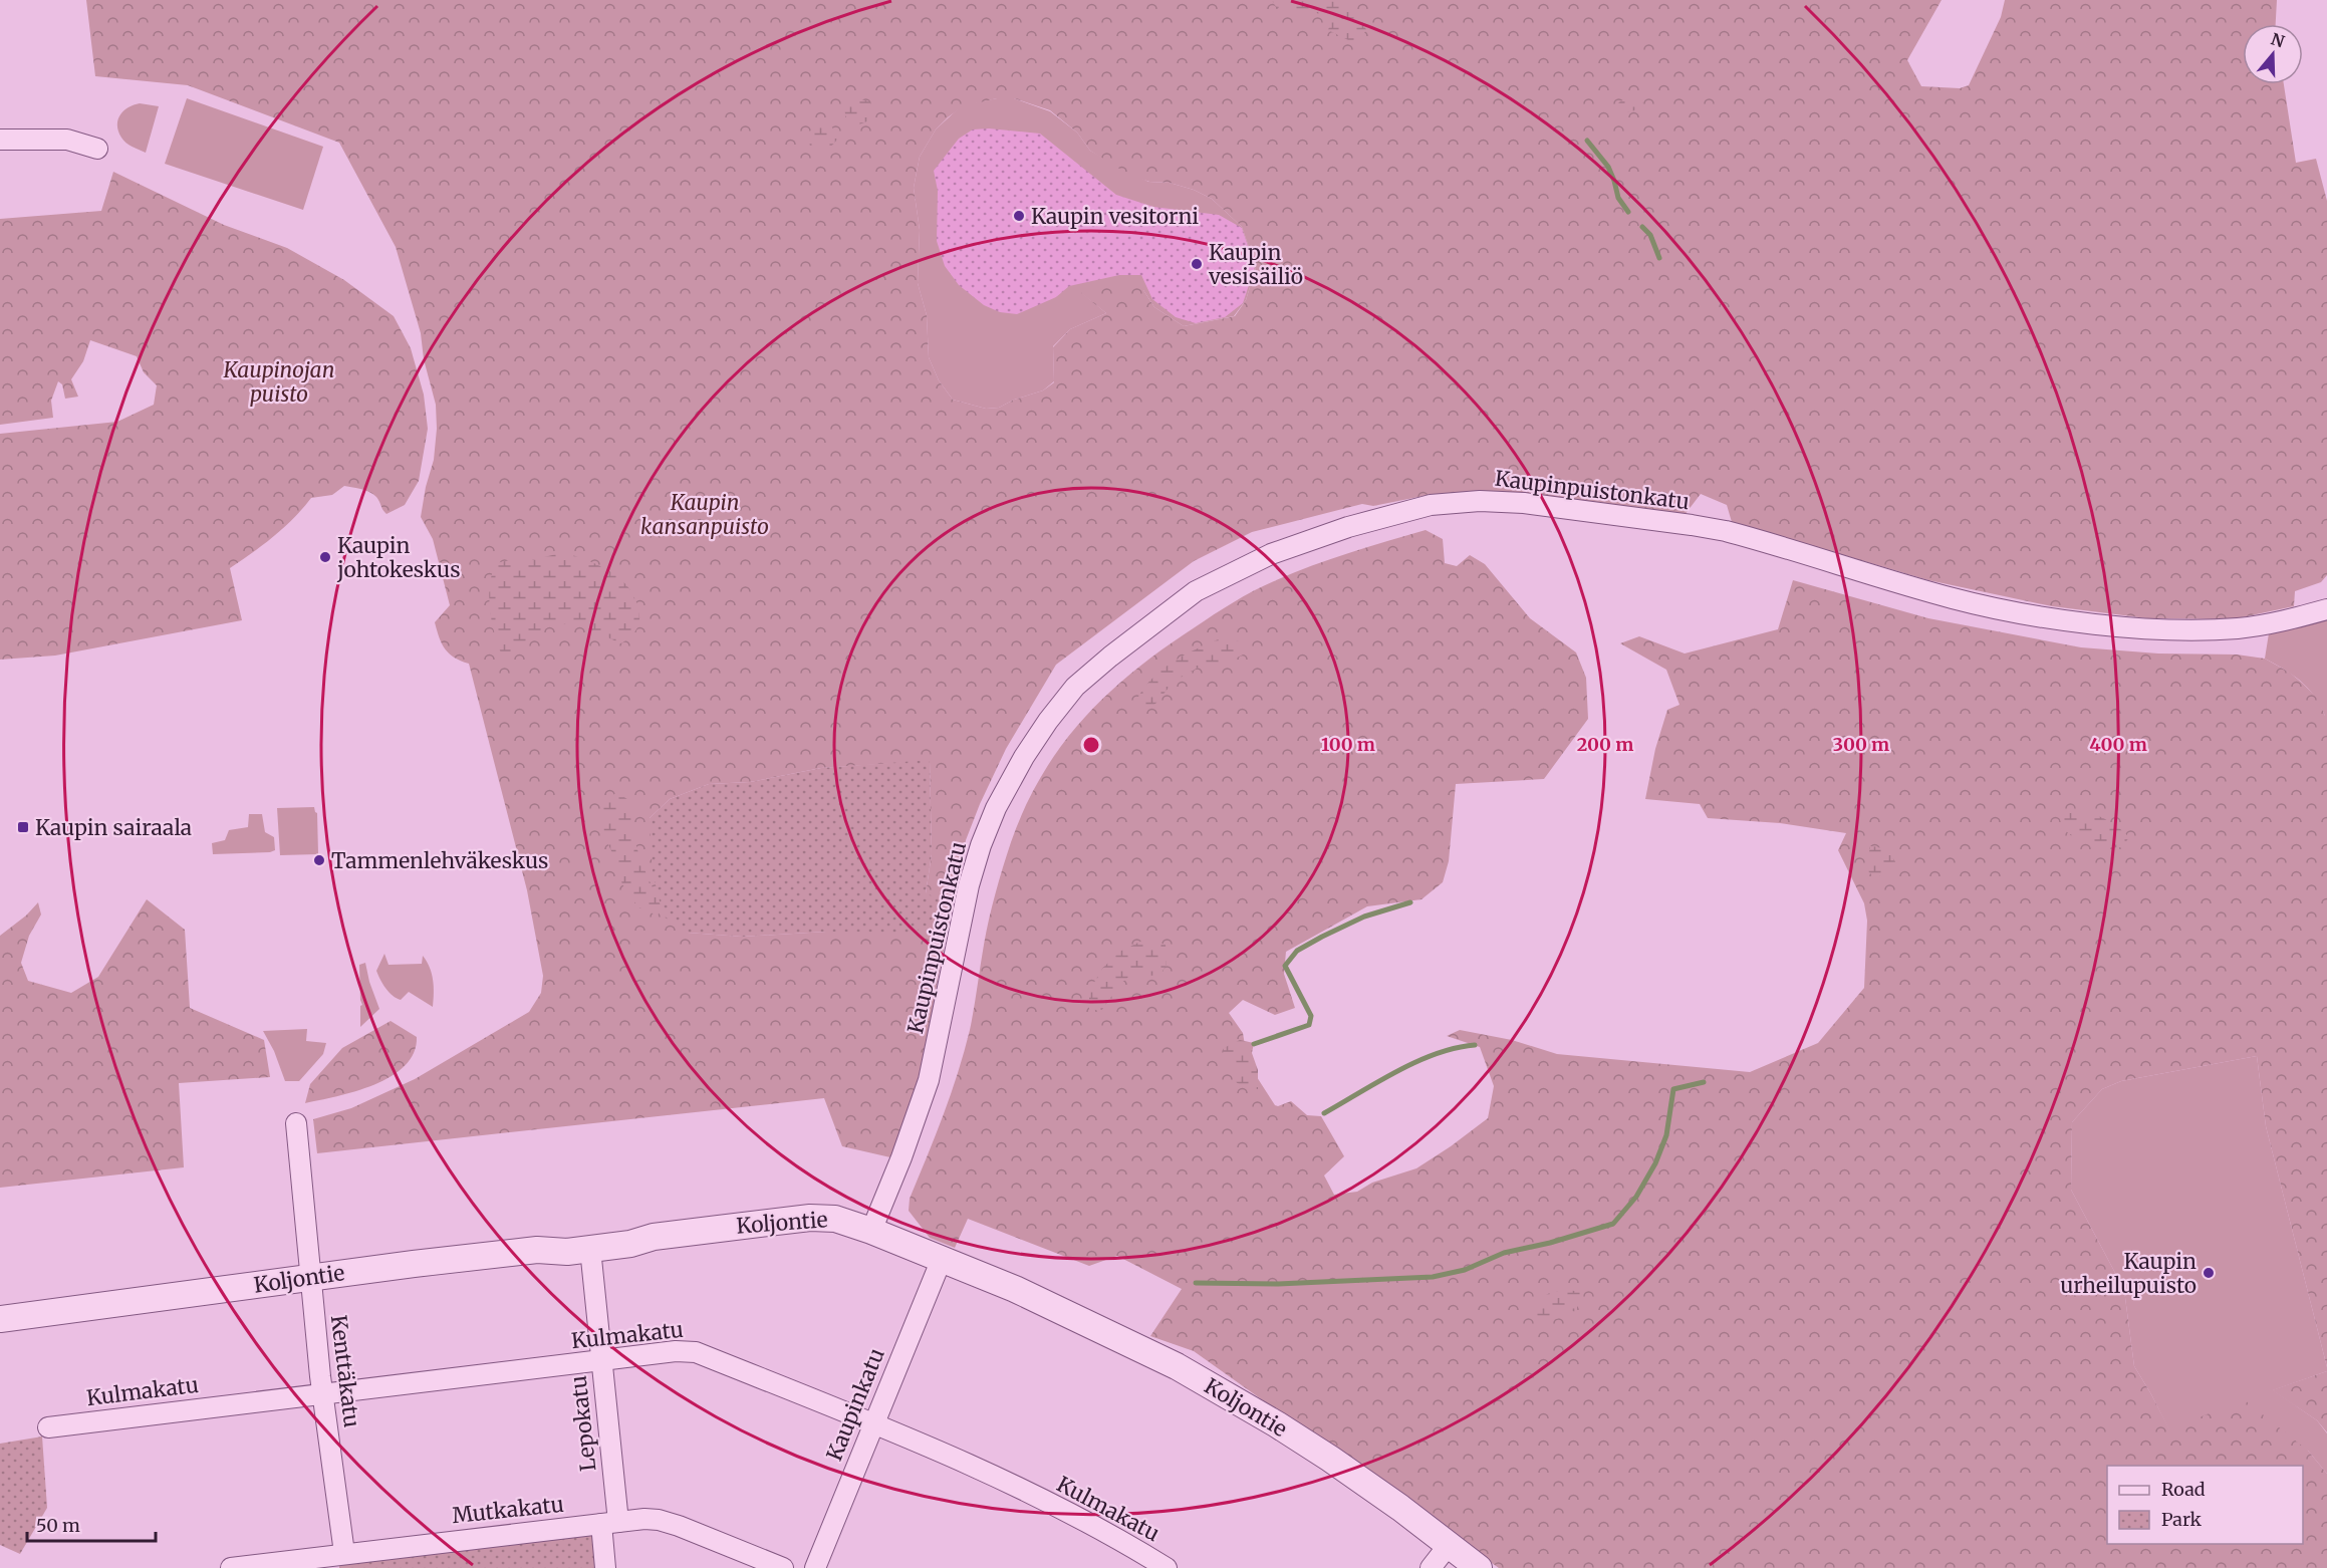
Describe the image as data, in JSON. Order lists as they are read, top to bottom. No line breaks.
{"streets":{"street":["Kaupinpuistonkatu","Koljontie","Kulmakatu","Kenttäkatu","Kaupinkatu","Lepokatu","Mutkakatu"]},"crossings":[["Kaupinpuistonkatu","Koljontie"],["Koljontie","Kenttäkatu"],["Koljontie","Kaupinkatu"],["Koljontie","Lepokatu"],["Kulmakatu","Kenttäkatu"],["Kulmakatu","Kaupinkatu"],["Kulmakatu","Lepokatu"],["Kenttäkatu","Mutkakatu"],["Lepokatu","Mutkakatu"]],"parks":["Kaupinojan puisto","Kaupin kansanpuisto"],"places":{"other":["Kaupin vesitorni","Kaupin vesisäiliö","Kaupin johtokeskus","Tammenlehväkeskus","Kaupin urheilupuisto"],"transit":["Kaupin sairaala"]},"legend":["Road","Park"],"scale_bar":"50 m","north":"top","rings":["100 m","200 m","300 m","400 m"]}
